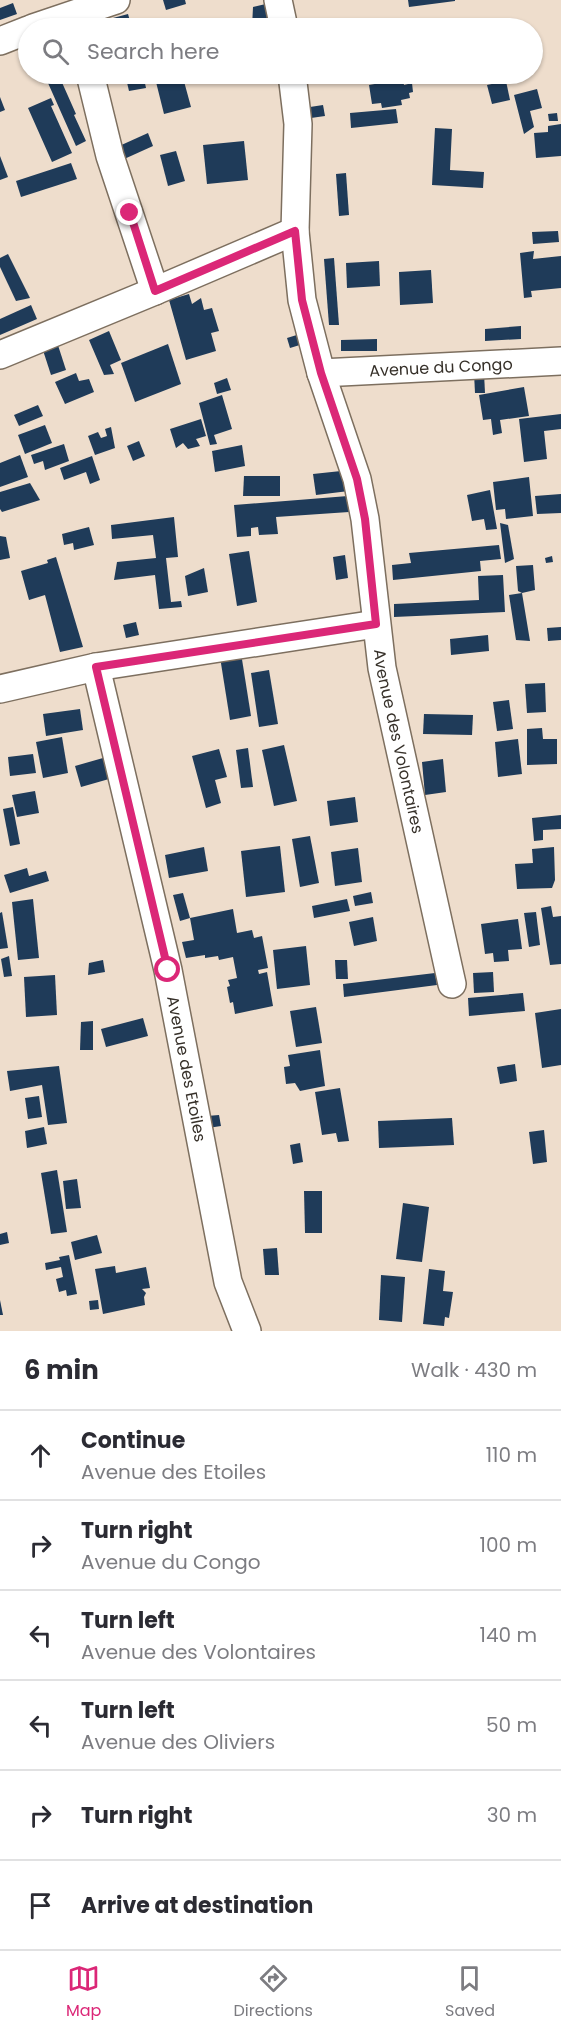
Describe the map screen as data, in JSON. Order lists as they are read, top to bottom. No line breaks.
{"streets":{"street":["Avenue du Congo","Avenue des Volontaires","Avenue des Etoiles"]},"crossings":[["Avenue du Congo","Avenue des Volontaires"]],"page":{"search":"Search here","heading":["6 min","Walk · 430 m"],"list":[["Continue","Avenue des Etoiles","110 m"],["Turn right","Avenue du Congo","100 m"],["Turn left","Avenue des Volontaires","140 m"],["Turn left","Avenue des Oliviers","50 m"],["Turn right","30 m"],"Arrive at destination"],"nav":["Map","Directions","Saved"]}}
